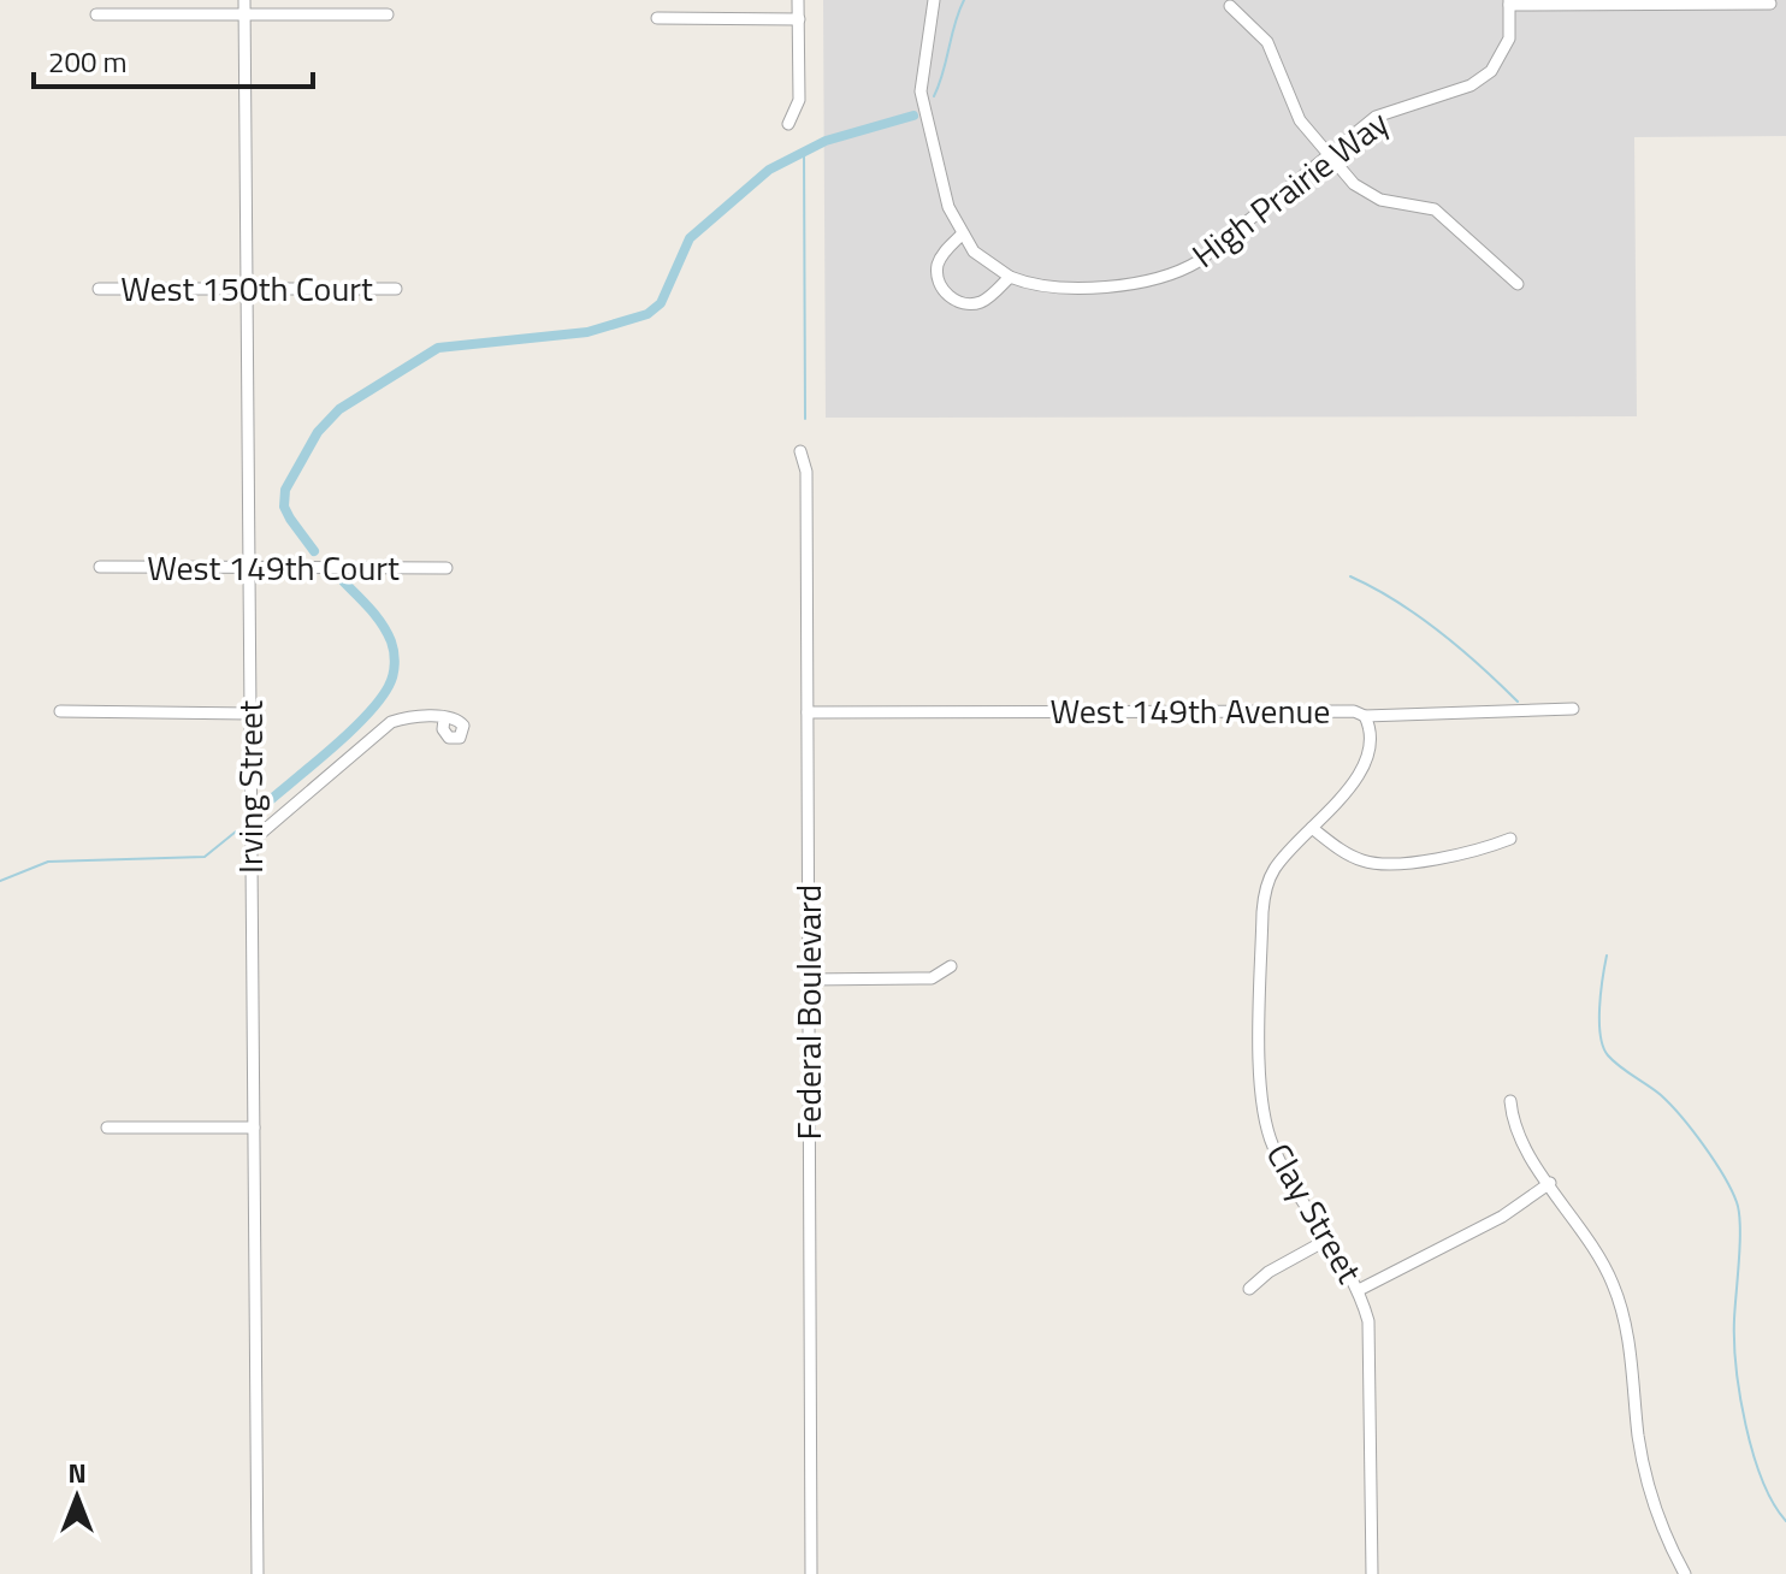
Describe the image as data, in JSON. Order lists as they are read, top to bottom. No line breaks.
{"streets":{"street":["High Prairie Way","West 150th Court","West 149th Court","West 149th Avenue","Irving Street","Federal Boulevard","Clay Street"]},"crossings":[["West 150th Court","Irving Street"],["West 149th Court","Irving Street"],["West 149th Avenue","Federal Boulevard"],["West 149th Avenue","Clay Street"]],"scale_bar":"200 m","north":"top"}
